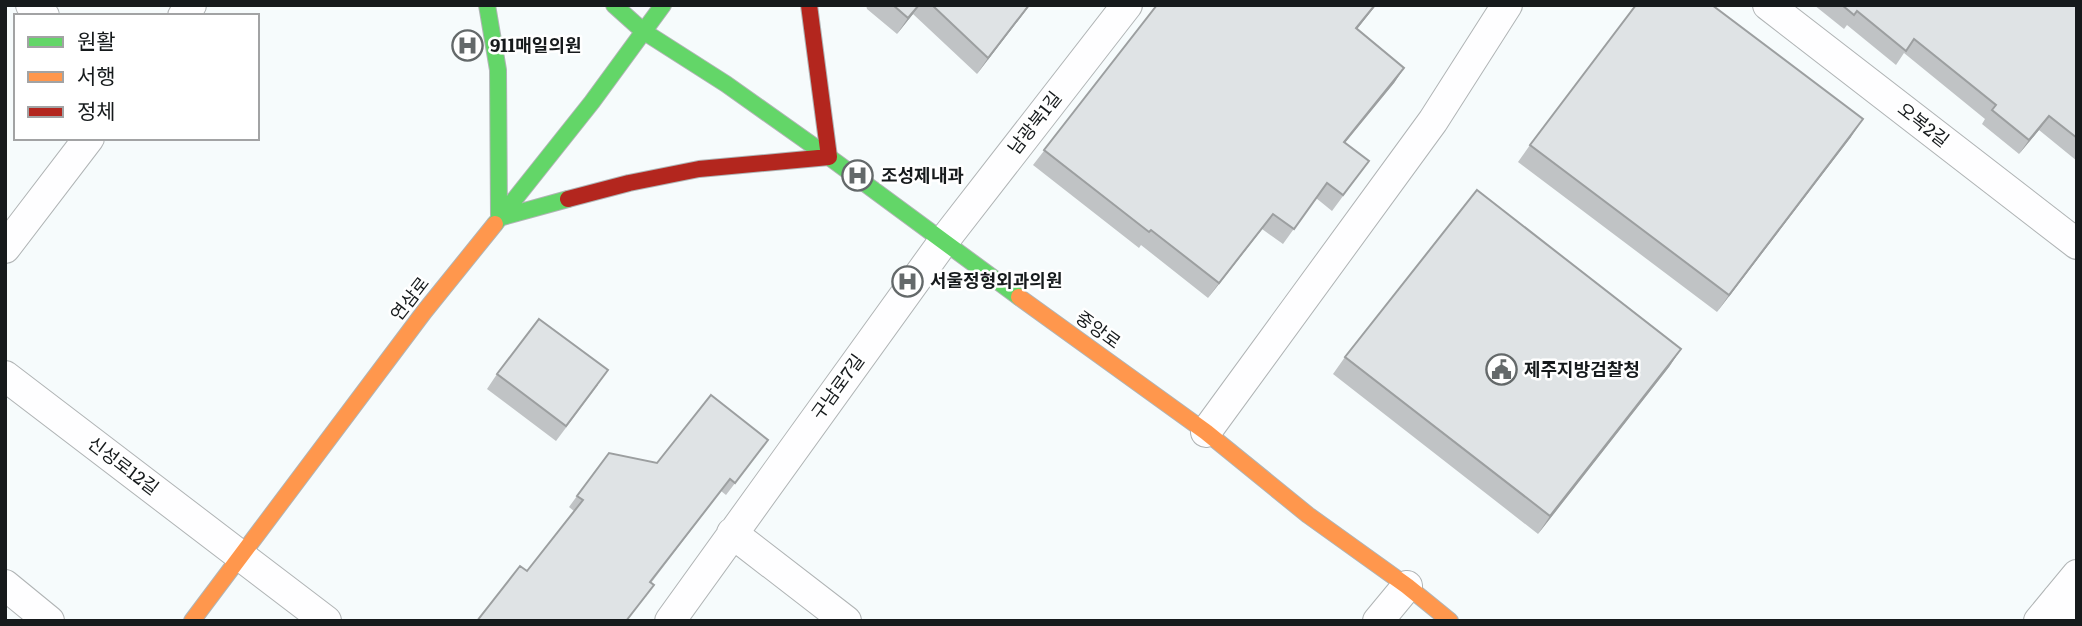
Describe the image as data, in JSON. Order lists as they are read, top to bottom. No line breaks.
{"streets":{"main road":["연삼로","중앙로"],"street":["남광북1길","오복2길","구남로7길","신성로12길"]},"crossings":[["남광북1길","중앙로"],["남광북1길","구남로7길"],["연삼로","중앙로"],["연삼로","신성로12길"],["중앙로","구남로7길"]],"places":{"hospital":["911매일의원","조성제내과","서울정형외과의원"],"public building":["제주지방검찰청"]},"legend":["원활","서행","정체"]}
